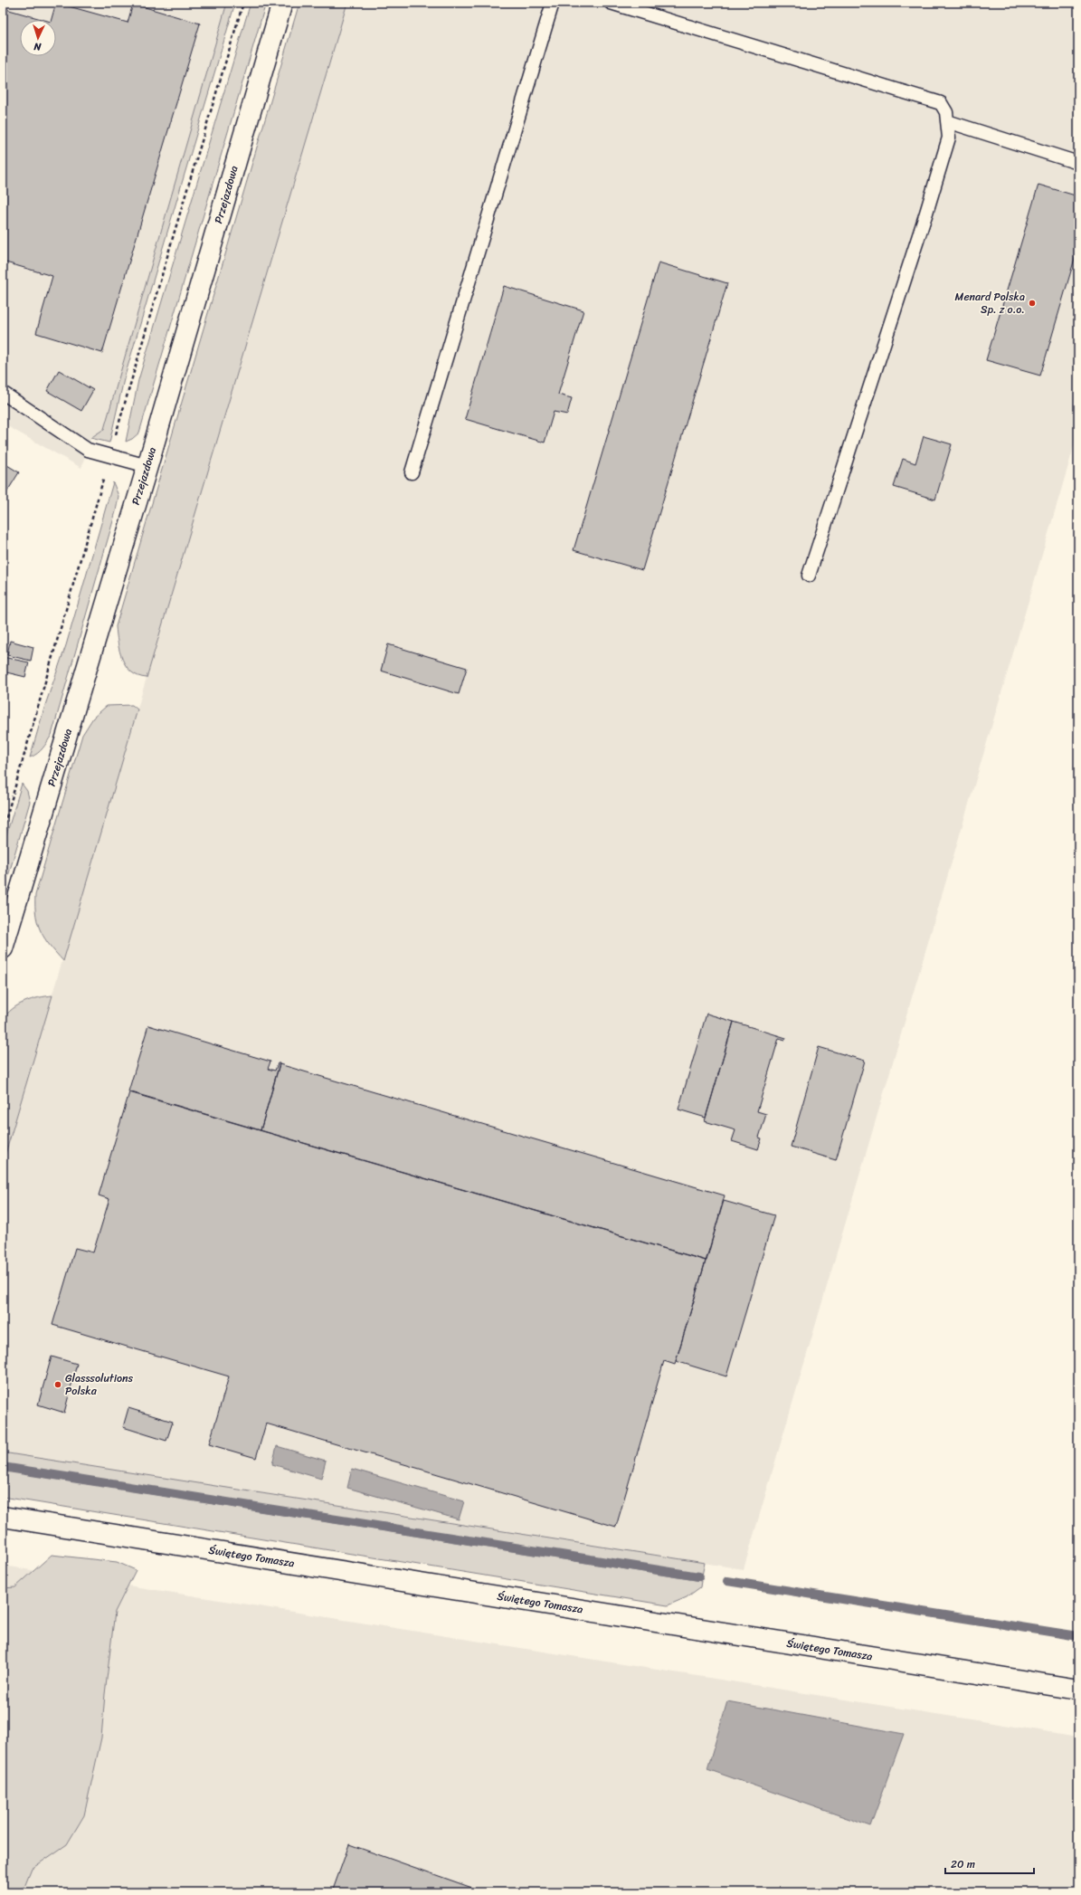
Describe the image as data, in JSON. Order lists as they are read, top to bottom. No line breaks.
{"streets":{"street":["Przejazdowa","Świętego Tomasza"]},"places":["Menard Polska Sp. z o.o.","Glasssolutions Polska"],"scale_bar":"20 m","north":"bottom"}
